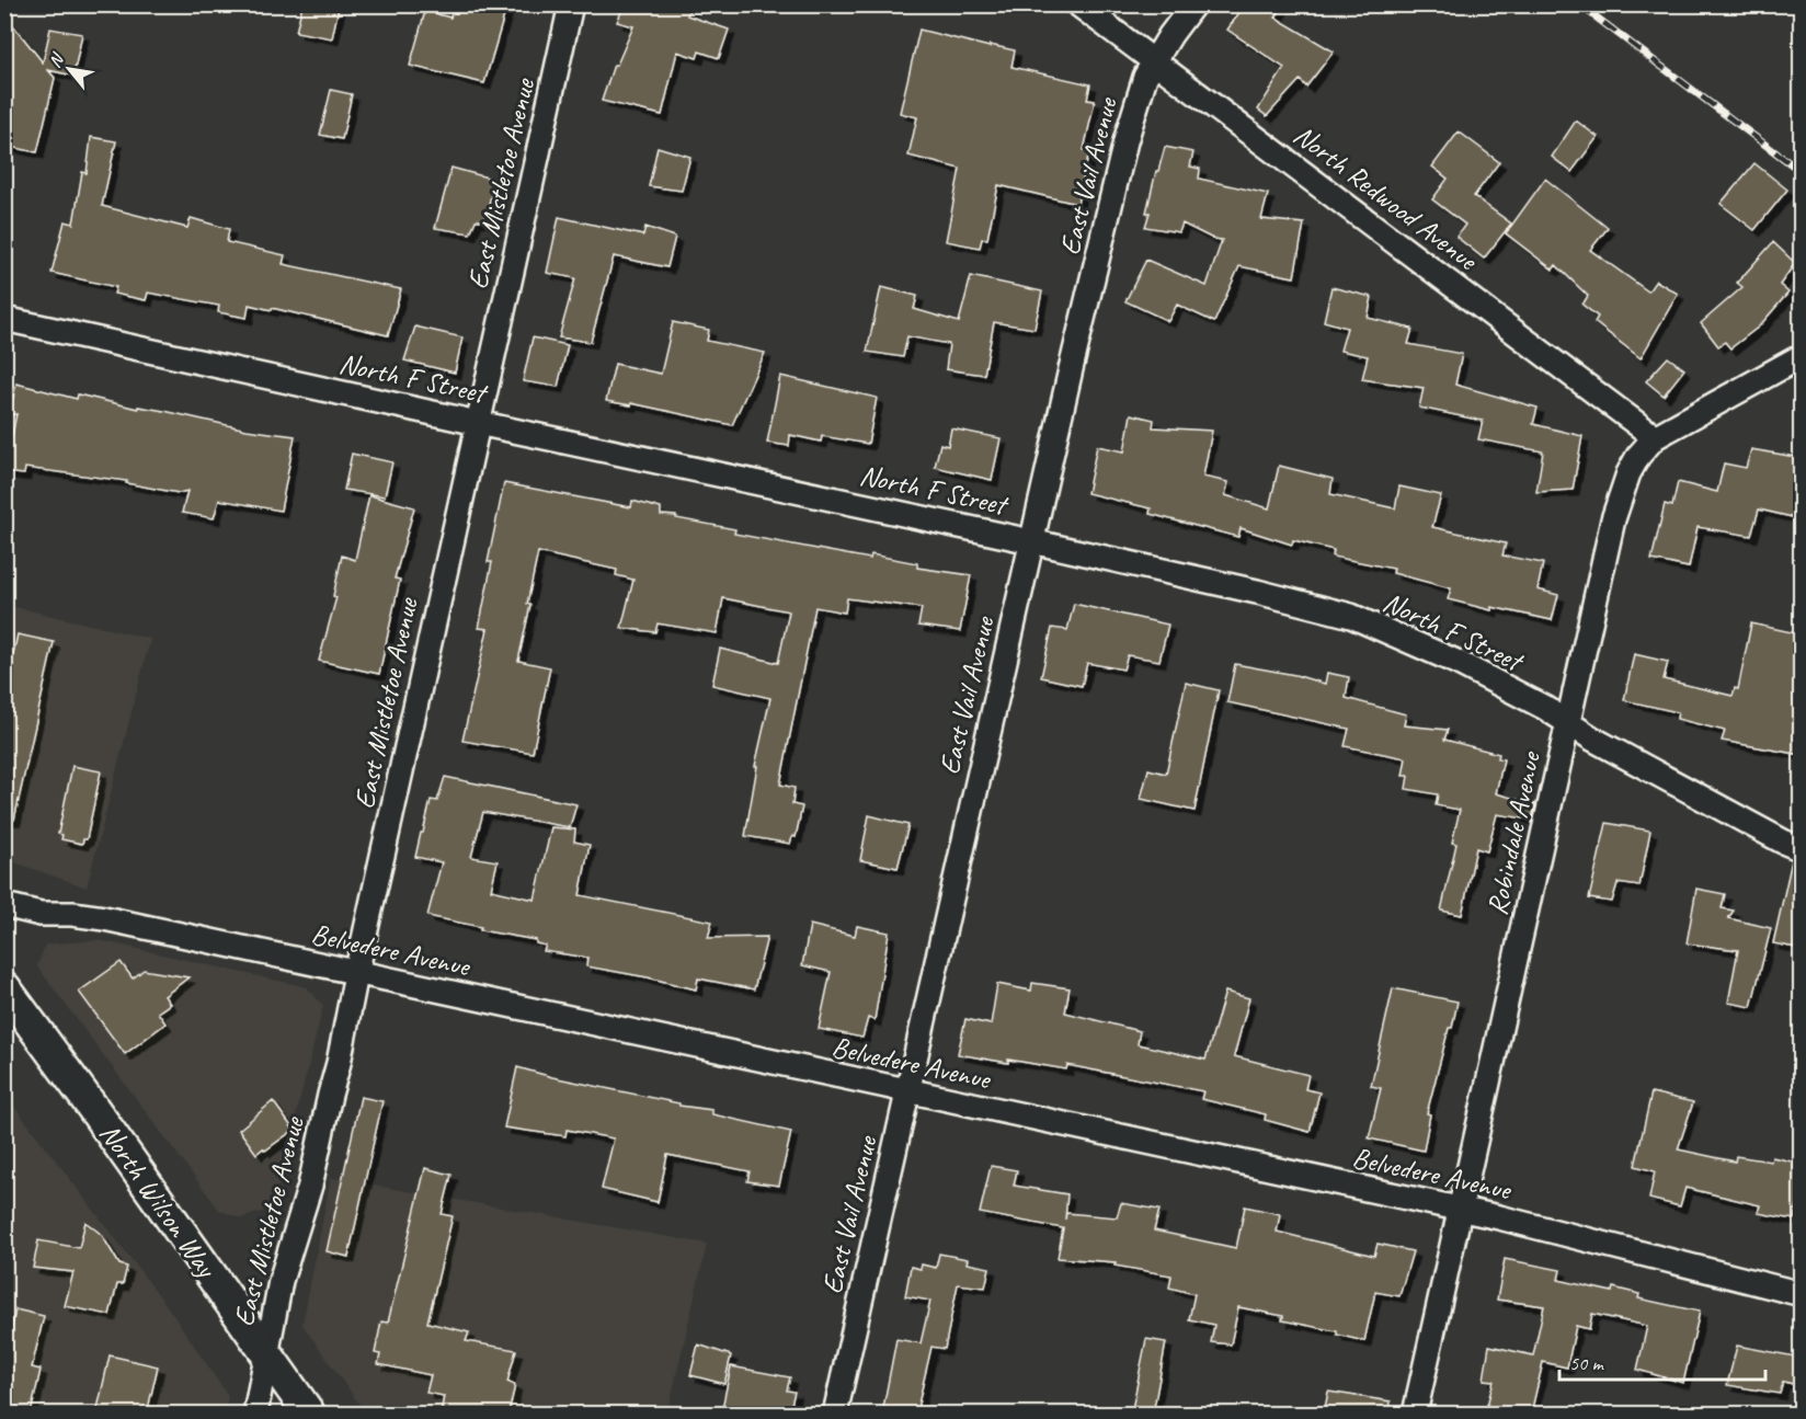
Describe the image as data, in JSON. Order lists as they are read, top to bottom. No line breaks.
{"streets":{"main road":["North Wilson Way"],"street":["East Vail Avenue","East Mistletoe Avenue","North Redwood Avenue","North F Street","Robindale Avenue","Belvedere Avenue"]},"crossings":[["East Vail Avenue","North Redwood Avenue"],["East Vail Avenue","North F Street"],["East Vail Avenue","Belvedere Avenue"],["East Mistletoe Avenue","North F Street"],["East Mistletoe Avenue","Belvedere Avenue"],["East Mistletoe Avenue","North Wilson Way"],["North Redwood Avenue","Robindale Avenue"],["North F Street","Robindale Avenue"],["Robindale Avenue","Belvedere Avenue"]],"scale_bar":"50 m","north":"top left"}
